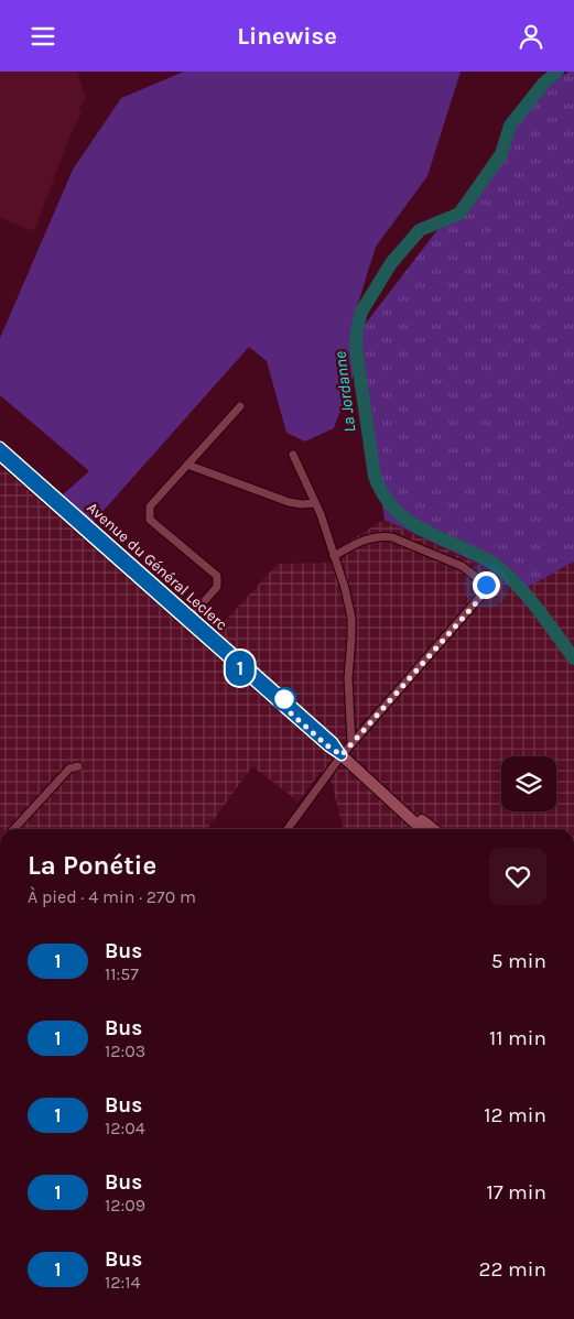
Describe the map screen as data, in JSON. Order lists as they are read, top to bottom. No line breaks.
{"streets":{"street":["Avenue du Général Leclerc"]},"water":["La Jordanne"],"lines":["bus line 1"],"page":{"header":"Linewise","on_map":"1","heading":["La Ponétie","À pied · 4 min · 270 m"],"list":[{"mark":"1","name":"Bus","note":"11:57","value":"5 min"},{"mark":"1","name":"Bus","note":"12:03","value":"11 min"},{"mark":"1","name":"Bus","note":"12:04","value":"12 min"},{"mark":"1","name":"Bus","note":"12:09","value":"17 min"},{"mark":"1","name":"Bus","note":"12:14","value":"22 min"}]}}
